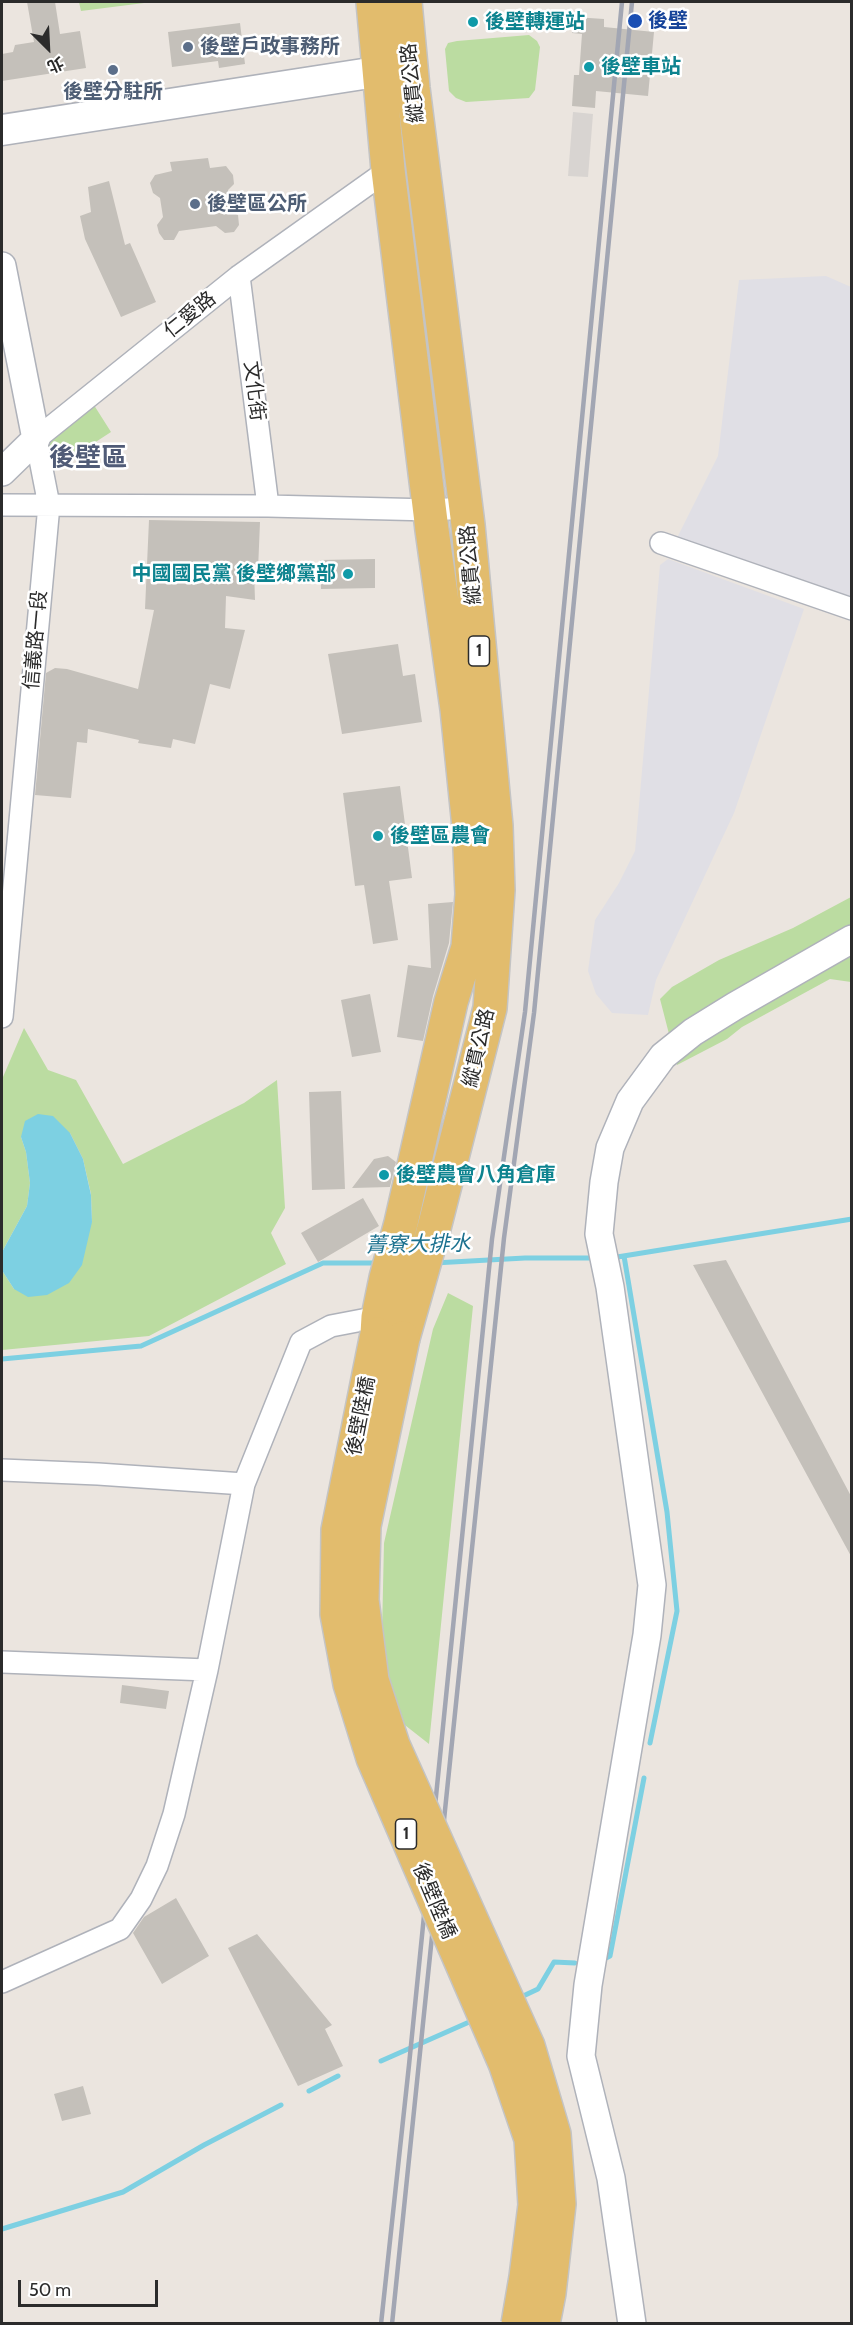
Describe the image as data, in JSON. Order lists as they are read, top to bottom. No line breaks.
{"streets":{"main road":["縱貫公路","1","後壁陸橋"],"street":["仁愛路","文化街","信義路一段"]},"crossings":[["縱貫公路","仁愛路"],["縱貫公路","後壁陸橋"],["仁愛路","文化街"],["仁愛路","信義路一段"]],"districts":["後壁區"],"water":["菁寮大排水"],"places":["後壁","後壁轉運站","後壁戶政事務所","後壁車站","後壁分駐所","後壁區公所","中國國民黨 後壁鄉黨部","後壁區農會","後壁農會八角倉庫"],"scale_bar":"50 m","north":"bottom right"}
